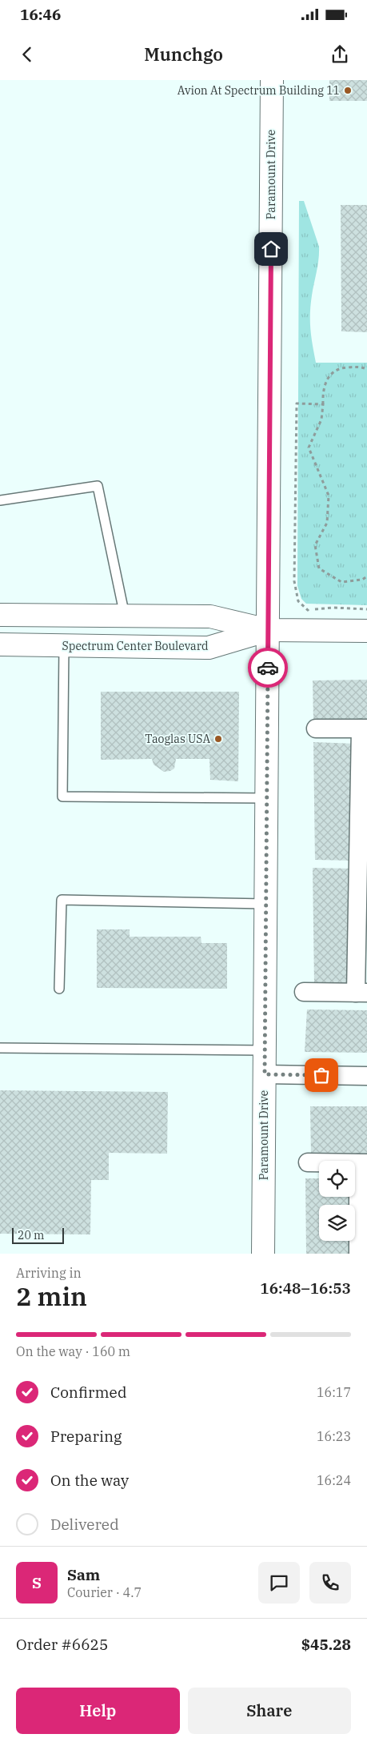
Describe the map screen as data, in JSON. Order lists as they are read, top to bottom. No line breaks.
{"streets":{"street":["Paramount Drive","Spectrum Center Boulevard"]},"crossings":[["Paramount Drive","Spectrum Center Boulevard"]],"places":["Avion At Spectrum Building 11","Taoglas USA"],"scale_bar":"20 m","page":{"status":"16:46","header":"Munchgo","scale":"20 m","heading":["2 min","Arriving in","16:48–16:53"],"panel":["Sam","Courier · 4.7","Order #6625","$45.28"],"bar":"On the way · 160 m","list":[["Confirmed","16:17"],["Preparing","16:23"],["On the way","16:24"],"Delivered"],"round":"S","buttons":["Help","Share"]}}
